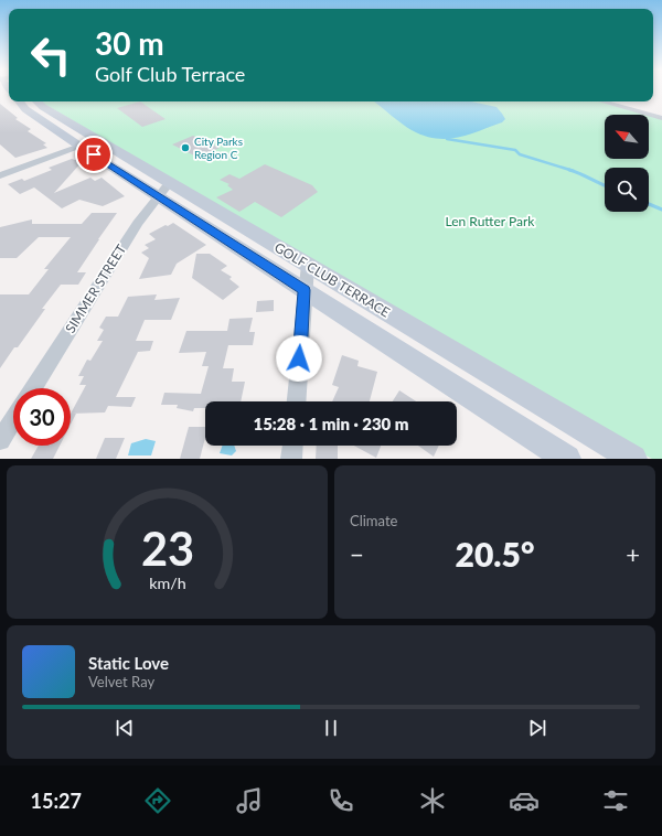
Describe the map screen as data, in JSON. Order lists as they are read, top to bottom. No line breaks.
{"streets":{"street":["GOLF CLUB TERRACE","SIMMER STREET"]},"crossings":[["GOLF CLUB TERRACE","SIMMER STREET"]],"parks":["Len Rutter Park"],"places":["City Parks Region C"],"north":"top left","page":{"turn":["30 m","Golf Club Terrace"],"limit":"30","trip":"15:28 · 1 min · 230 m","tile":"Climate","heat":["−","20.5°","+"],"song":["Static Love","Velvet Ray"],"tabs":"15:27","gauge":["23","km/h"]}}
